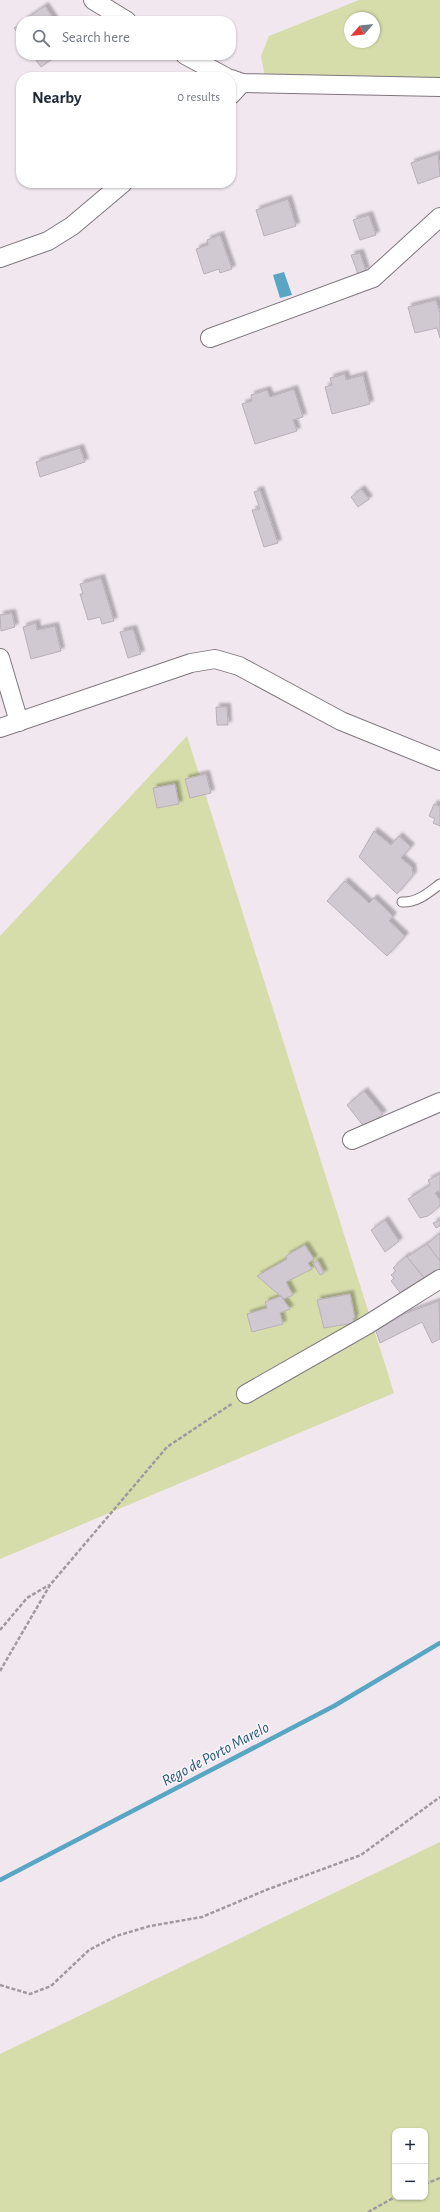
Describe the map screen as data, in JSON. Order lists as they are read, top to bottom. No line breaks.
{"water":["Rego de Porto Marelo"],"north":"bottom left","page":{"search":"Search here","heading":["Nearby","0 results"],"map_buttons":["+","−"]}}
